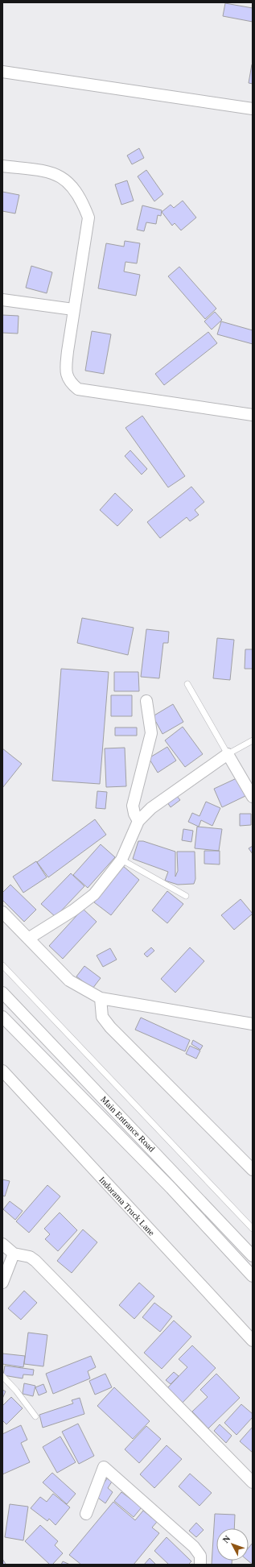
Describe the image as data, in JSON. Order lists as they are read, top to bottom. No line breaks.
{"streets":{"street":["Main Entrance Road","Indorama Truck Lane"]},"north":"top left"}
